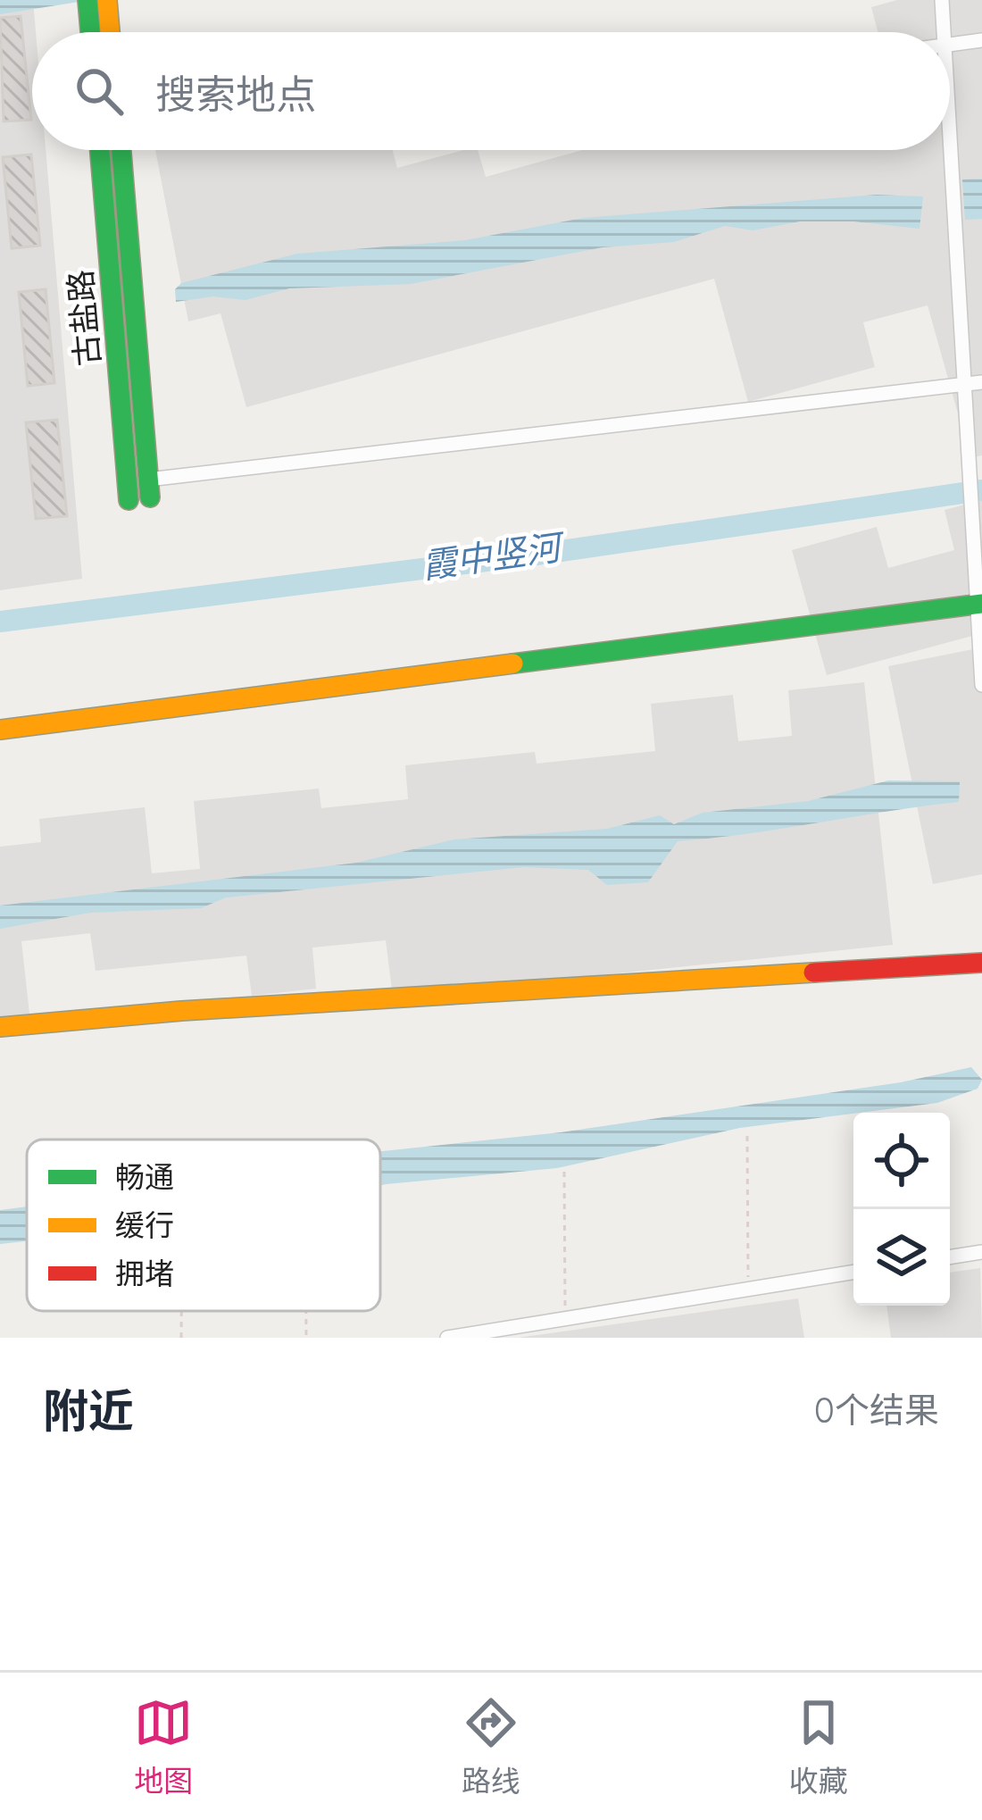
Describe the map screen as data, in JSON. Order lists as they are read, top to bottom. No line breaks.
{"streets":{"street":["古盐路"]},"water":["霞中竖河"],"legend":["畅通","缓行","拥堵"],"page":{"search":"搜索地点","heading":["附近","0个结果"],"nav":["地图","路线","收藏"]}}
